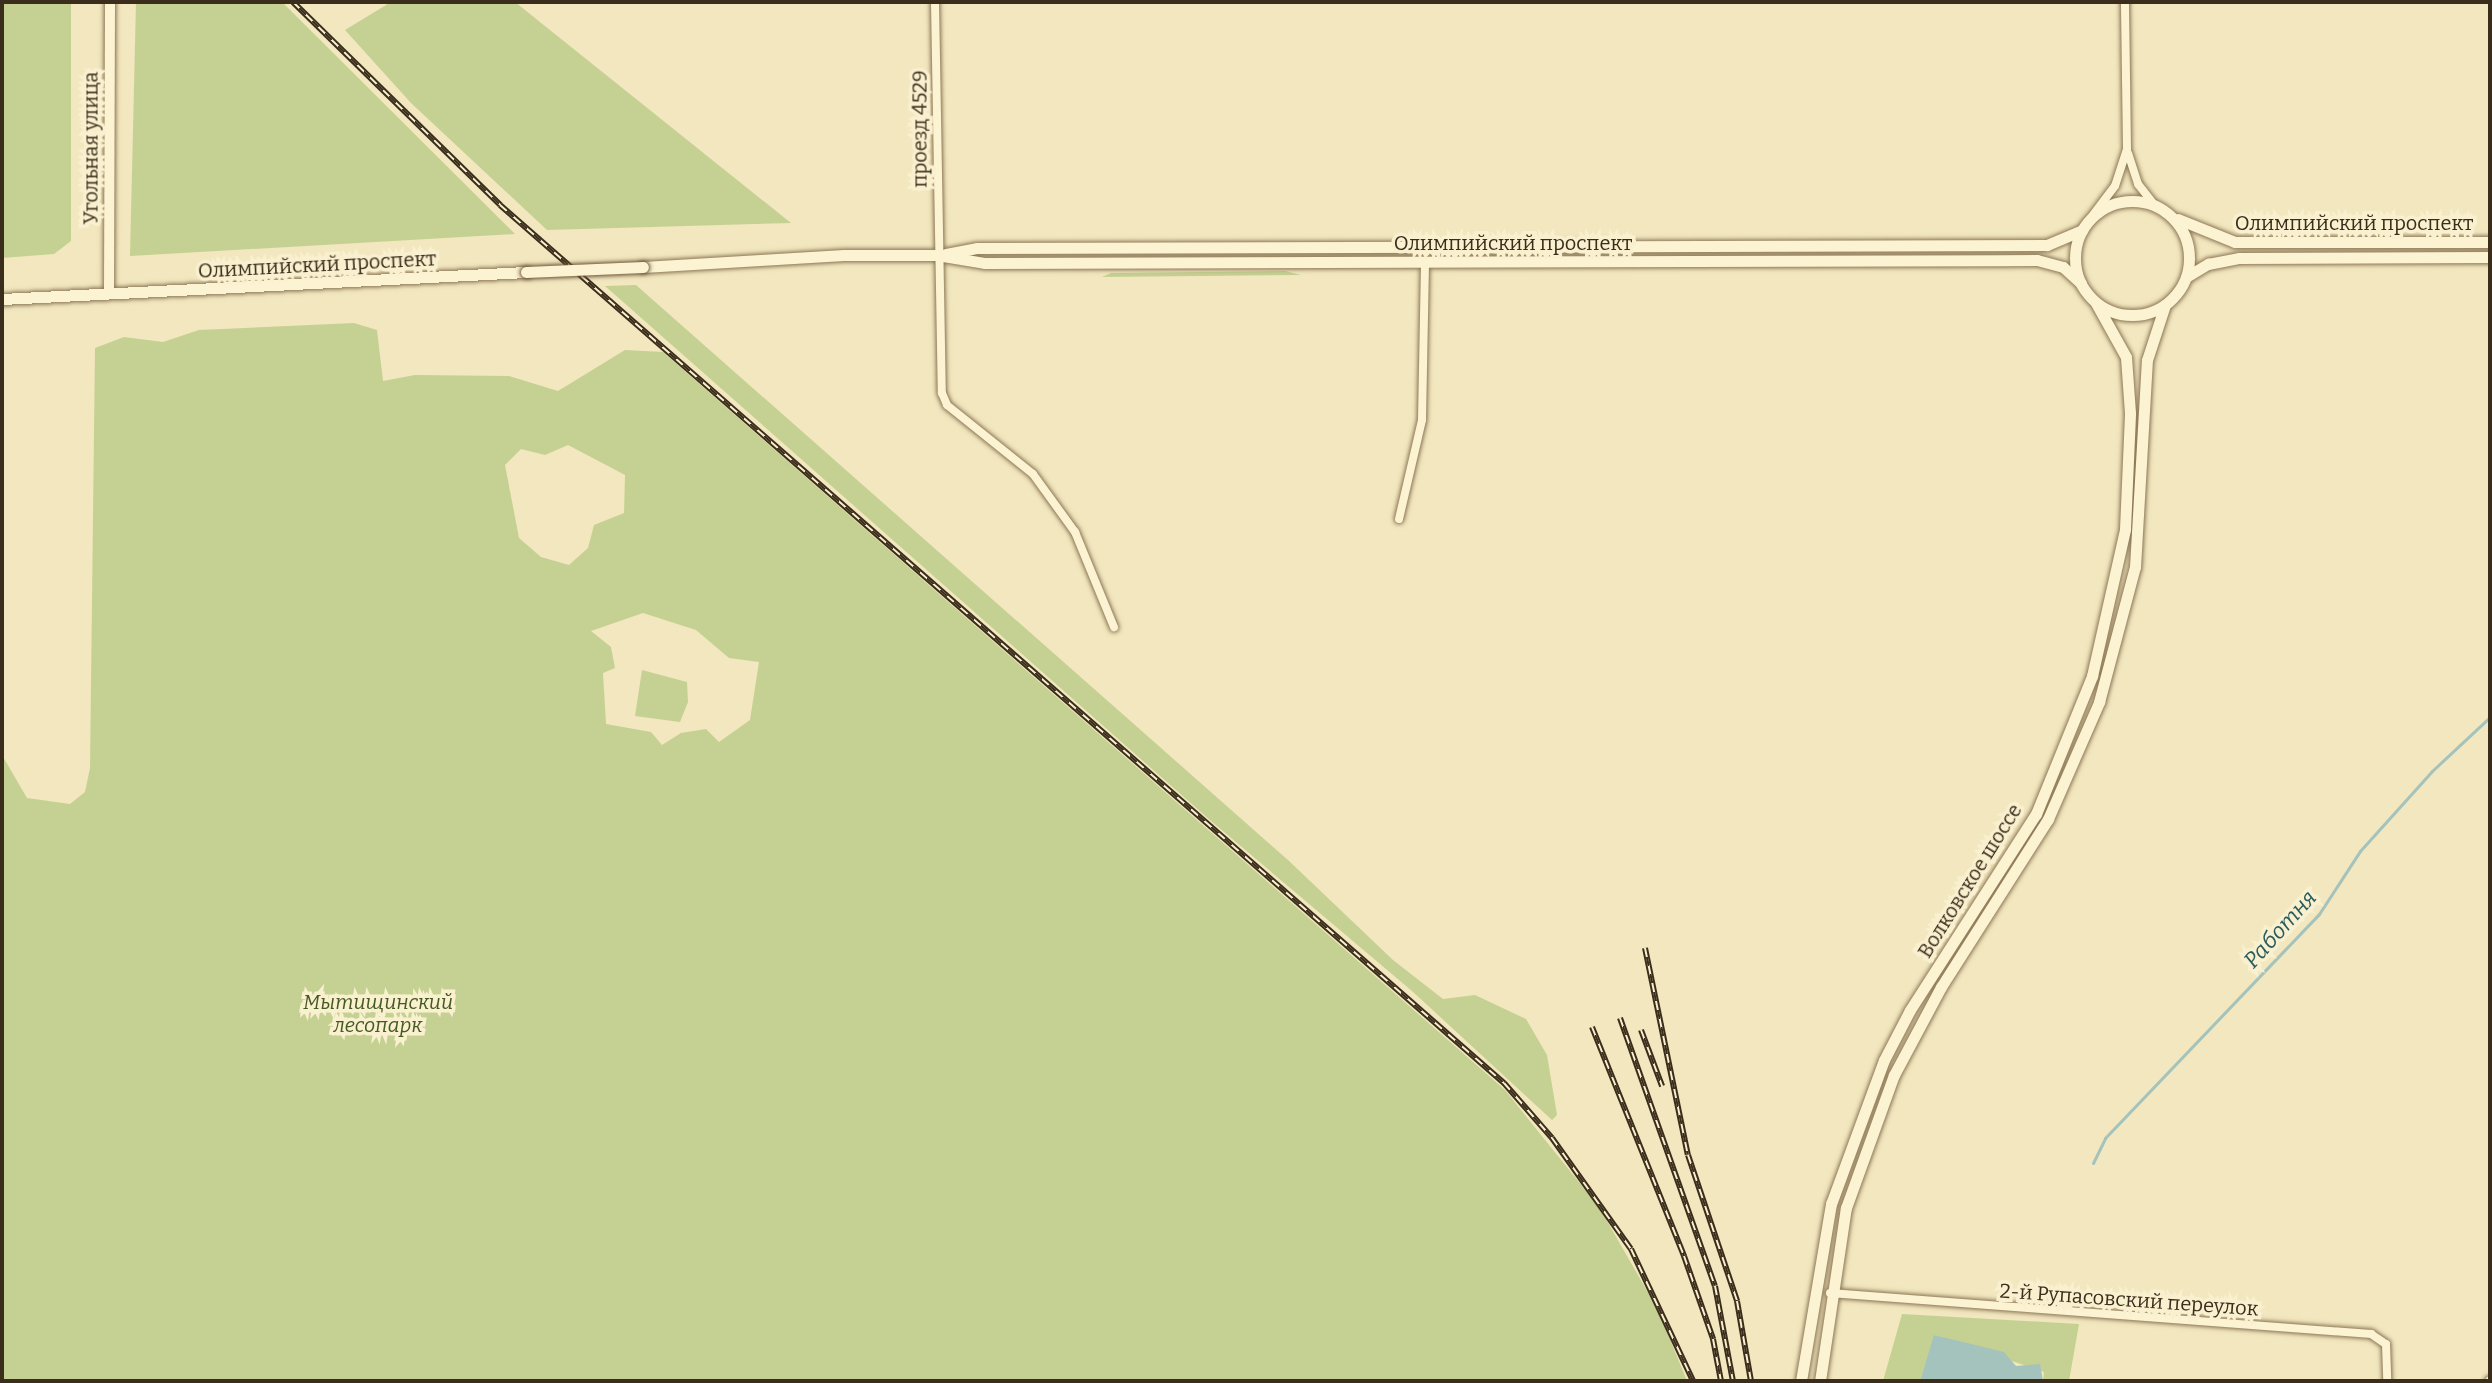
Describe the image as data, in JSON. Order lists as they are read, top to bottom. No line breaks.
{"streets":{"main road":["Олимпийский проспект","Волковское шоссе"],"street":["проезд 4529","Угольная улица","2-й Рупасовский переулок"]},"crossings":[["проезд 4529","Олимпийский проспект"],["Угольная улица","Олимпийский проспект"],["Олимпийский проспект","Волковское шоссе"],["Волковское шоссе","2-й Рупасовский переулок"]],"water":["Работня"],"parks":["Мытищинский лесопарк"]}
